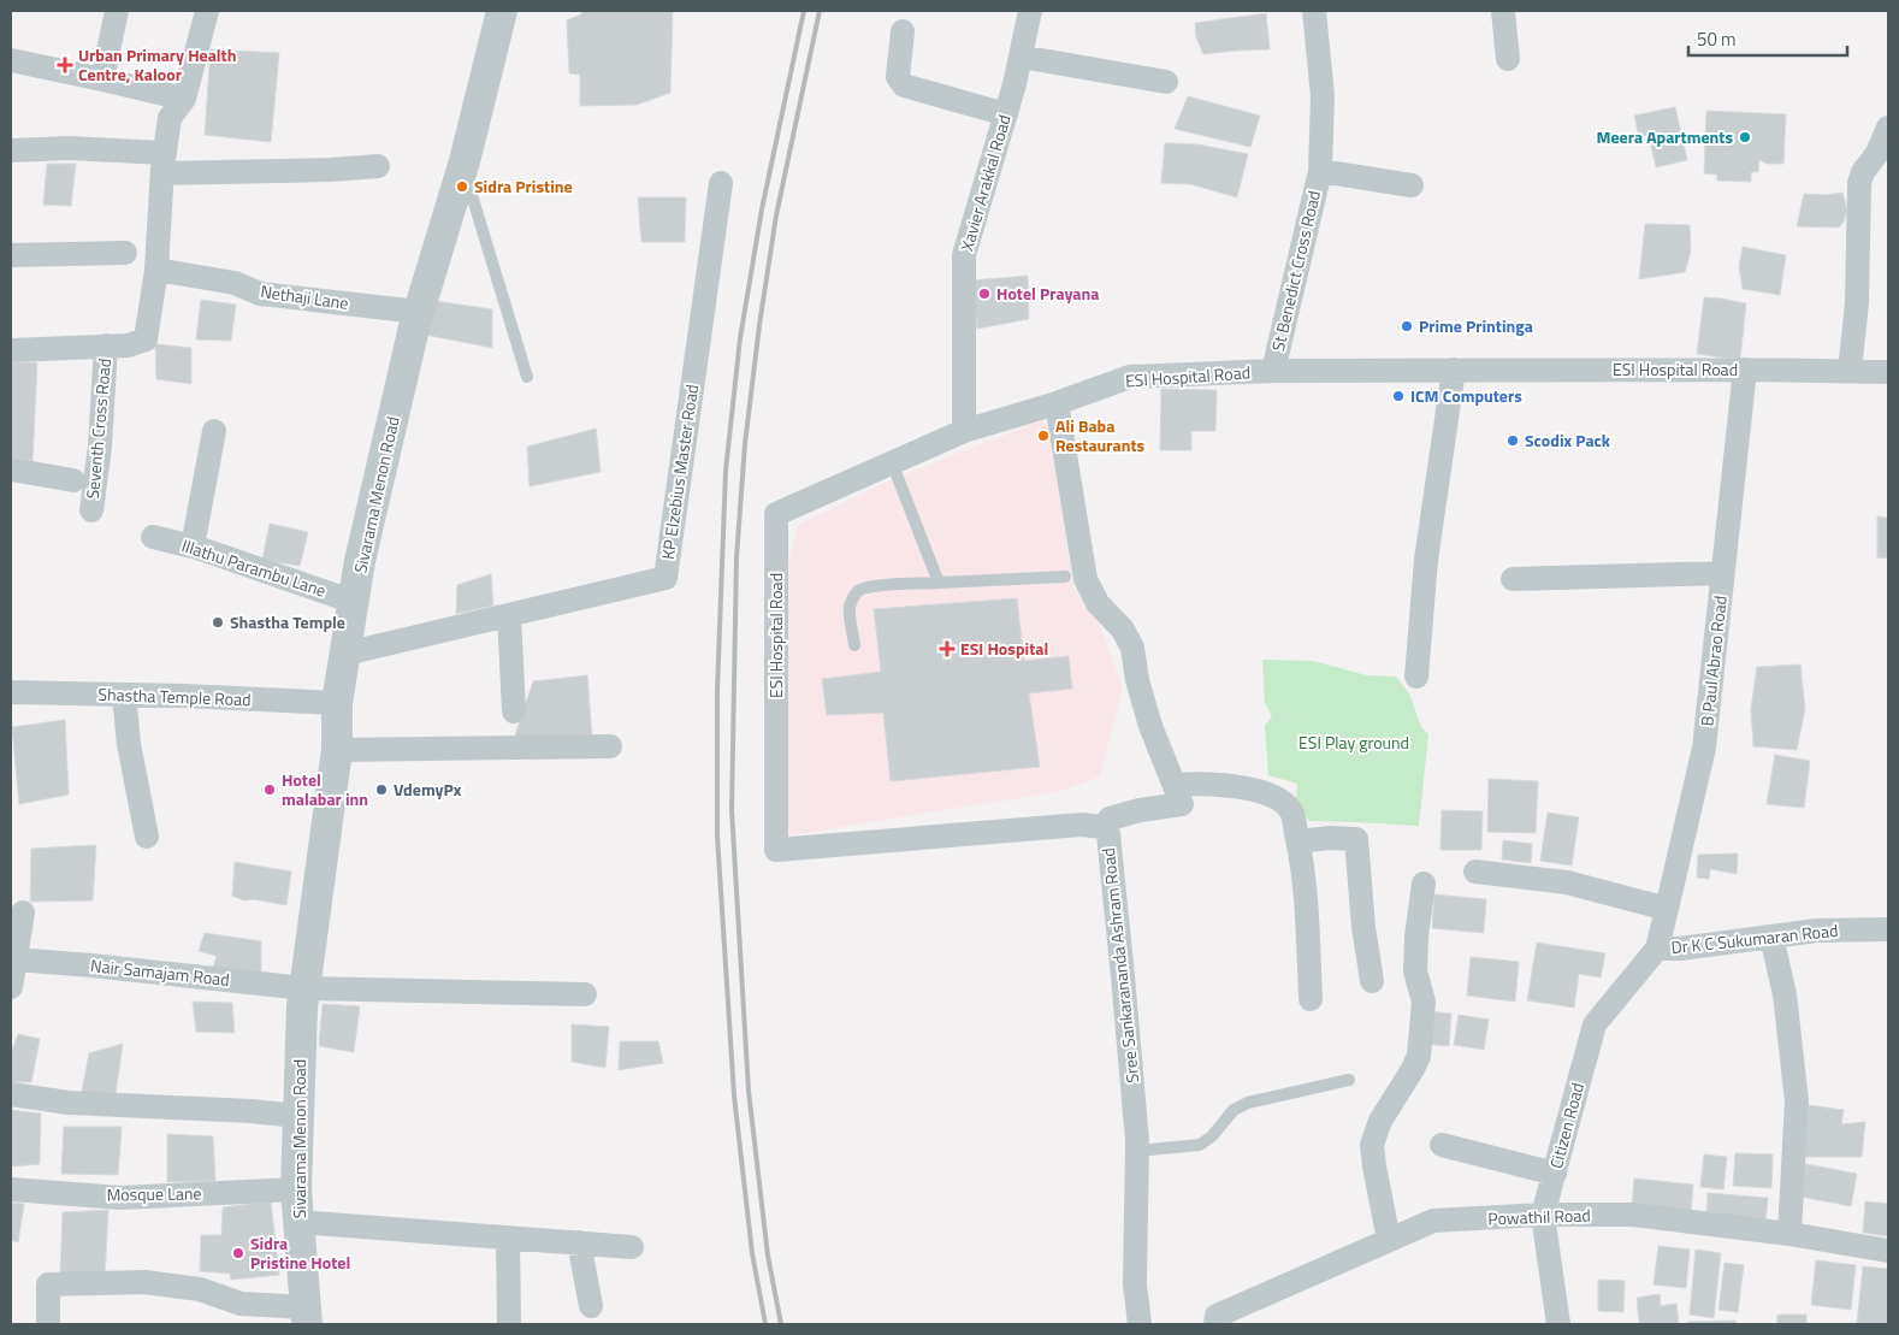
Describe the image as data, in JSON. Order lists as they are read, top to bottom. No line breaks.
{"streets":{"street":["Xavier Arakkal Road","St Benedict Cross Road","Nethaji Lane","ESI Hospital Road","Seventh Cross Road","KP Elzebius Master Road","Sivarama Menon Road","Illathu Parambu Lane","B Paul Abrao Road","Shastha Temple Road","Dr K C Sukumaran Road","Sree Sankarananda Ashram Road","Nair Samajam Road","Citizen Road","Mosque Lane","Powathil Road"]},"crossings":[["Xavier Arakkal Road","ESI Hospital Road"],["St Benedict Cross Road","ESI Hospital Road"],["Nethaji Lane","Sivarama Menon Road"],["ESI Hospital Road","B Paul Abrao Road"],["ESI Hospital Road","Sree Sankarananda Ashram Road"],["KP Elzebius Master Road","Sivarama Menon Road"],["Sivarama Menon Road","Illathu Parambu Lane"],["Sivarama Menon Road","Shastha Temple Road"],["Sivarama Menon Road","Nair Samajam Road"],["Sivarama Menon Road","Mosque Lane"],["B Paul Abrao Road","Dr K C Sukumaran Road"],["B Paul Abrao Road","Citizen Road"],["Dr K C Sukumaran Road","Citizen Road"],["Citizen Road","Powathil Road"]],"parks":["ESI Play ground"],"places":{"health":["Urban Primary Health Centre, Kaloor","ESI Hospital"],"other":["Meera Apartments","Sidra Pristine","Hotel Prayana","Prime Printinga","ICM Computers","Ali Baba Restaurants","Scodix Pack","Shastha Temple","Hotel malabar inn","VdemyPx","Sidra Pristine Hotel"]},"scale_bar":"50 m"}
